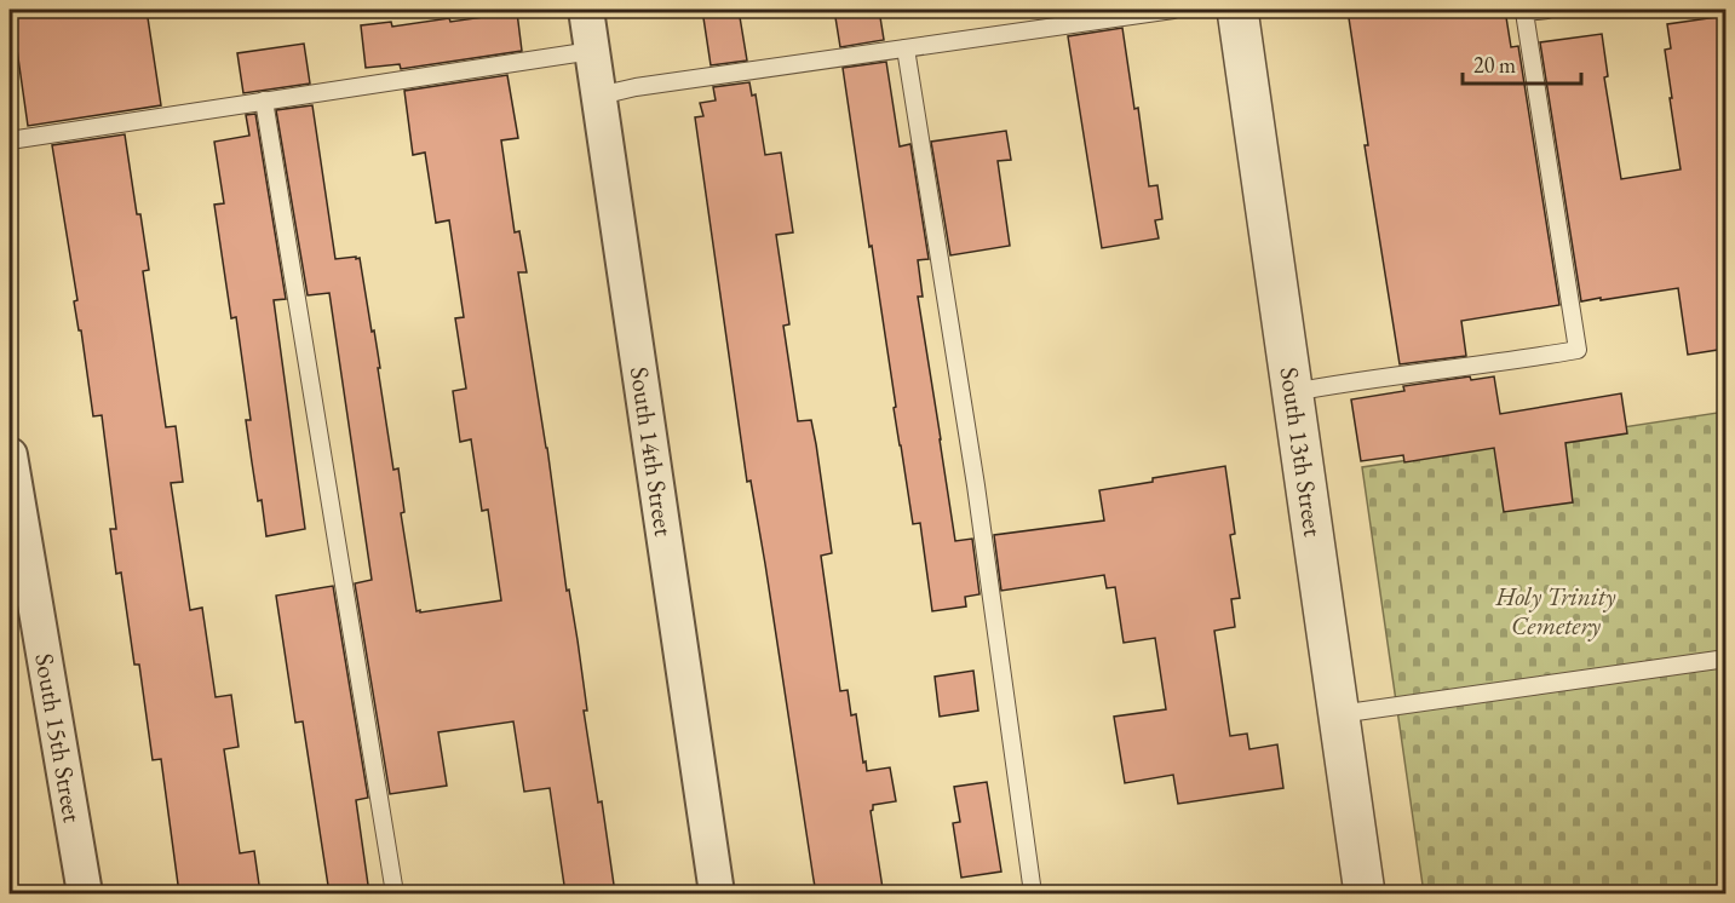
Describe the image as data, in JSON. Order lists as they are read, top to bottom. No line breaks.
{"streets":{"street":["South 14th Street","South 13th Street","South 15th Street"]},"parks":["Holy Trinity Cemetery"],"scale_bar":"20 m"}
